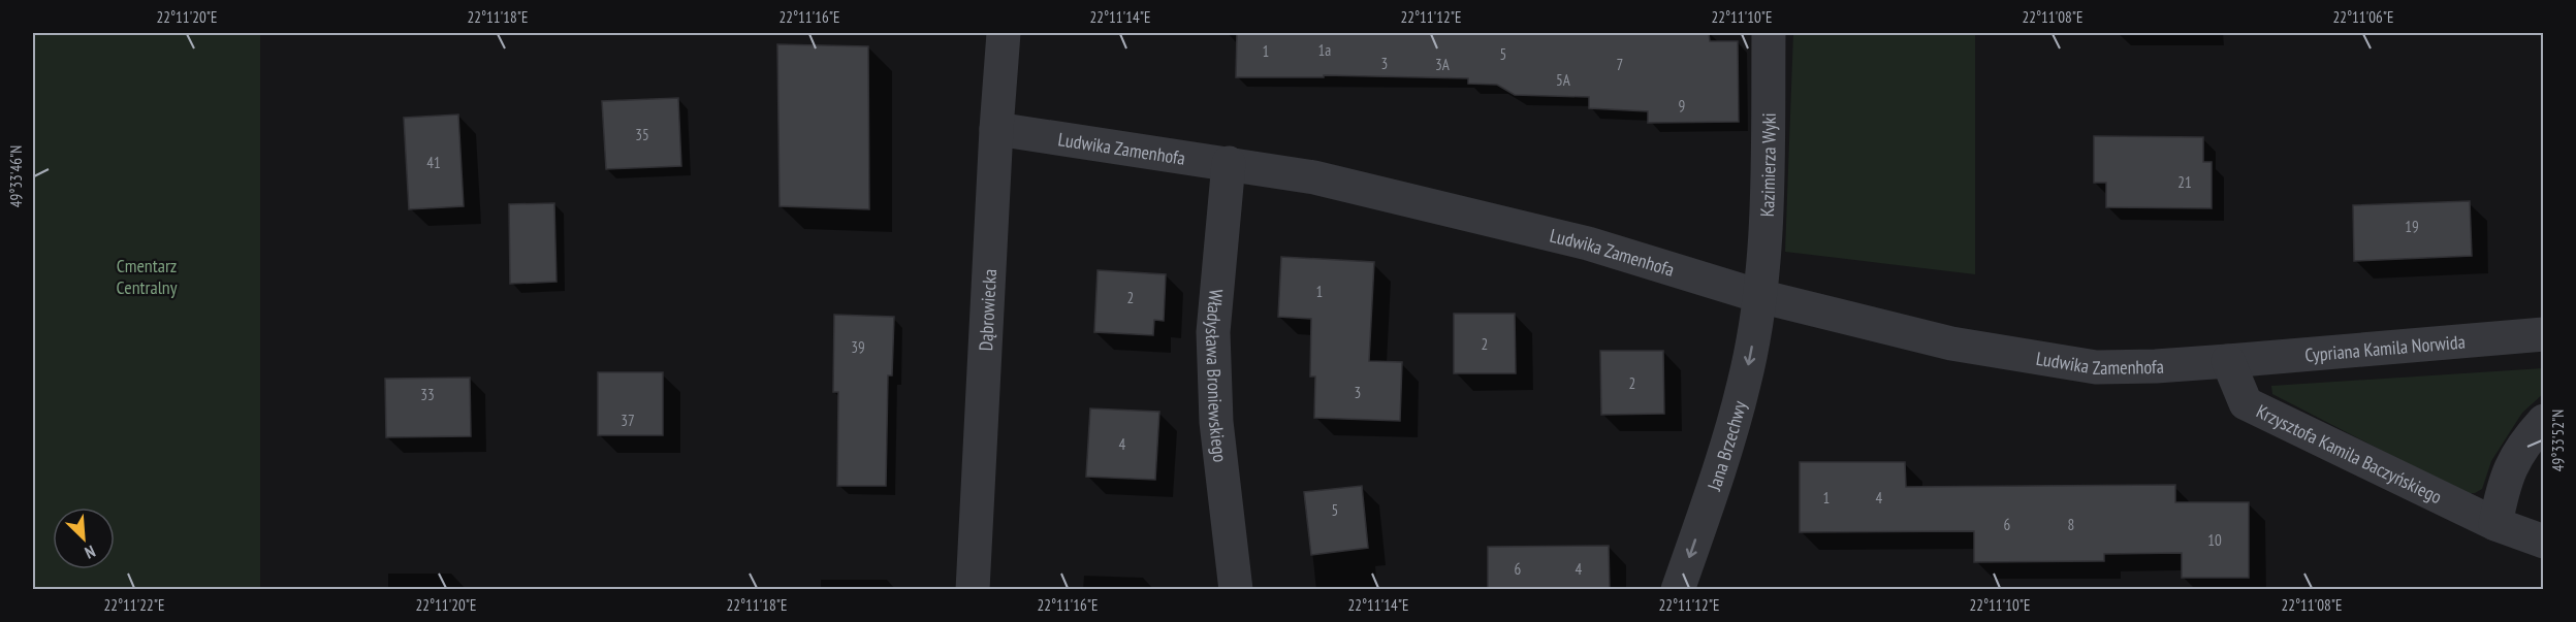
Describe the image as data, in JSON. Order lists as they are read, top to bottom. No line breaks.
{"streets":{"street":["Ludwika Zamenhofa","Kazimierza Wyki","Dąbrowiecka","Cypriana Kamila Norwida","Władysława Broniewskiego","Jana Brzechwy","Krzysztofa Kamila Baczyńskiego"]},"crossings":[["Ludwika Zamenhofa","Kazimierza Wyki"],["Ludwika Zamenhofa","Dąbrowiecka"],["Ludwika Zamenhofa","Cypriana Kamila Norwida"],["Ludwika Zamenhofa","Władysława Broniewskiego"],["Ludwika Zamenhofa","Jana Brzechwy"],["Ludwika Zamenhofa","Krzysztofa Kamila Baczyńskiego"],["Kazimierza Wyki","Jana Brzechwy"],["Cypriana Kamila Norwida","Krzysztofa Kamila Baczyńskiego"]],"one_way":["Jana Brzechwy"],"parks":["Cmentarz Centralny"],"house_numbers":["1a","1","5","3","3A","7","5A","9","35","41","21","19","1","2","2","39","2","3","33","37","4","1","4","5","6","8","10","6","4"],"north":"bottom right","coordinates":["22°11'20\"E","22°11'18\"E","22°11'16\"E","22°11'14\"E","22°11'12\"E","22°11'10\"E","22°11'08\"E","22°11'06\"E","49°33'46\"N","49°33'52\"N","22°11'22\"E"]}
